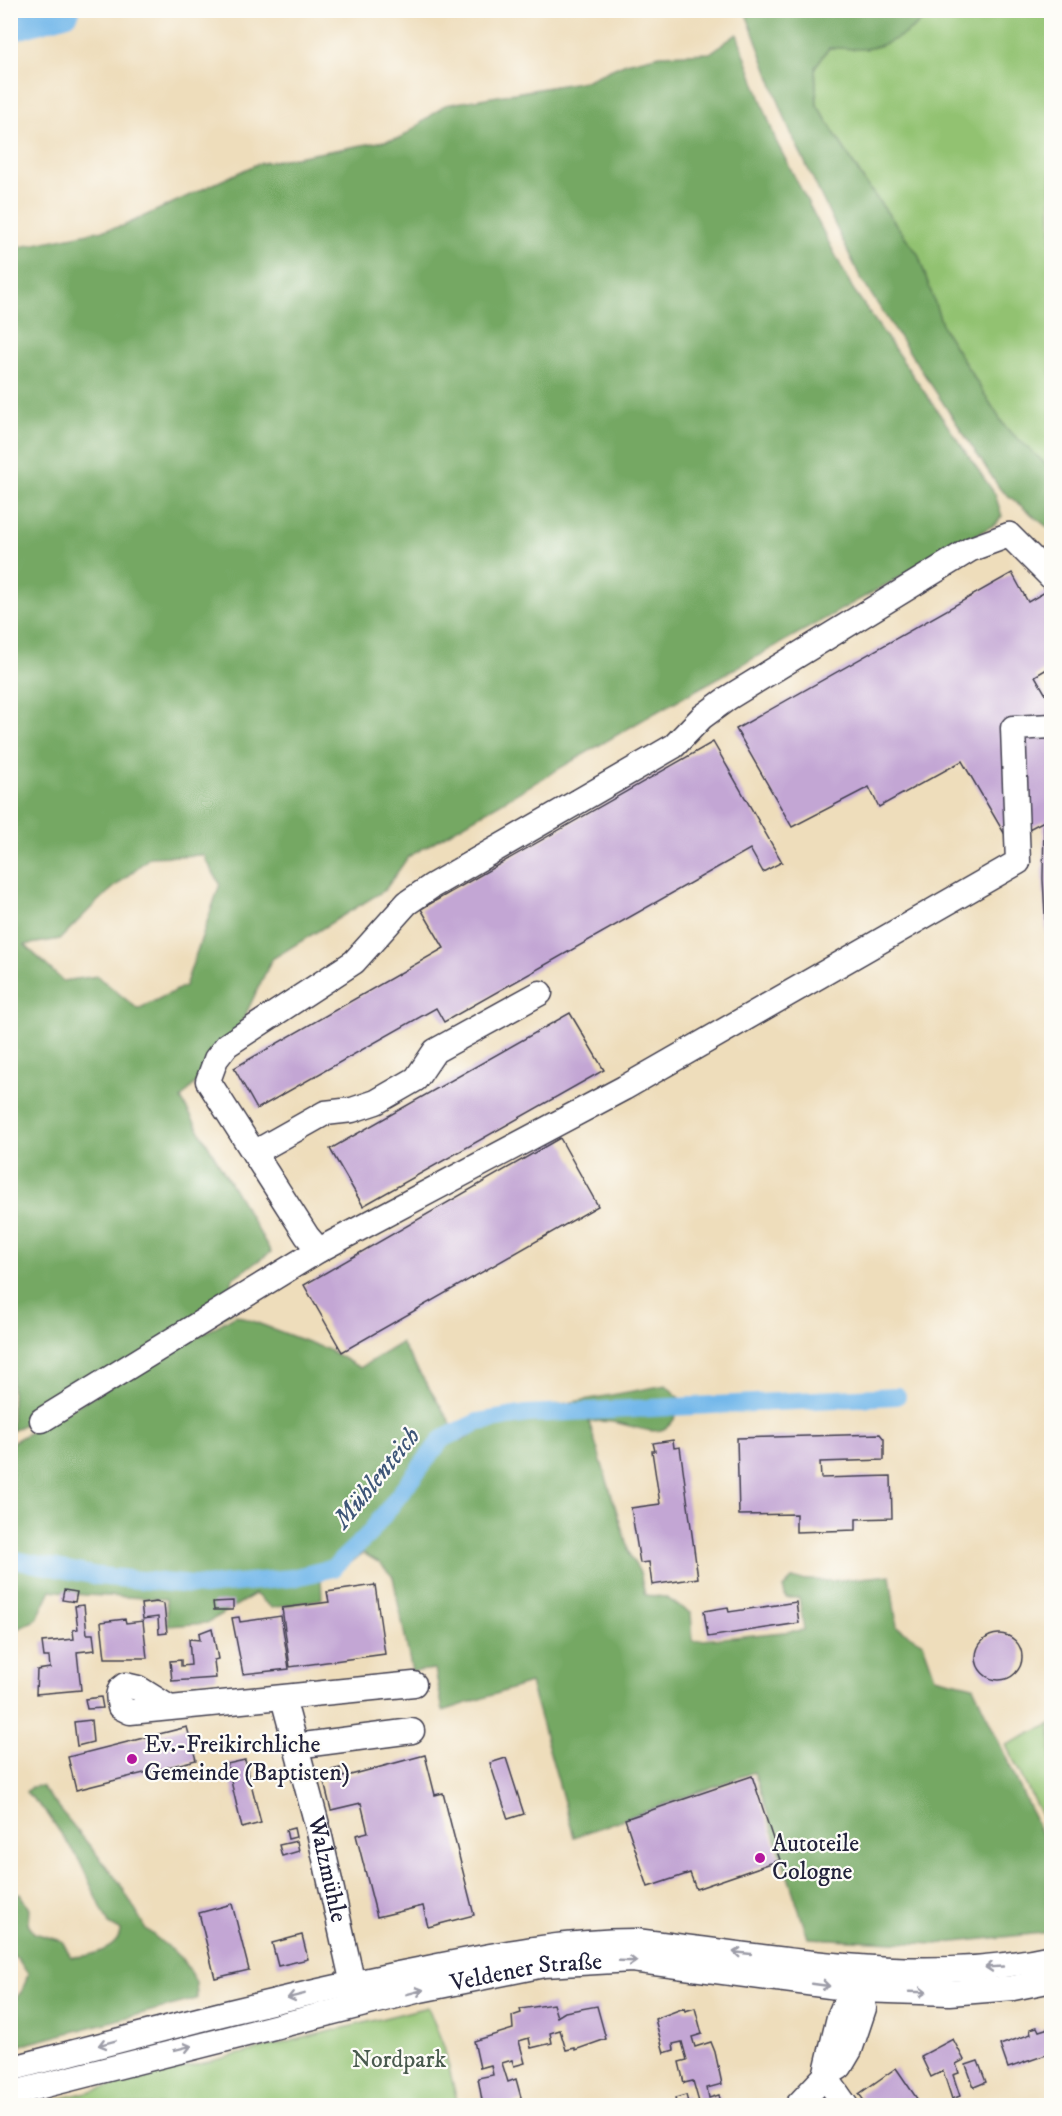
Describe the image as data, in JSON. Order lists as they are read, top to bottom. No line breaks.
{"streets":{"street":["Walzmühle","Veldener Straße"]},"crossings":[["Walzmühle","Veldener Straße"]],"water":["Mühlenteich"],"parks":["Nordpark"],"places":["Ev.-Freikirchliche Gemeinde (Baptisten)","Autoteile Cologne"]}
